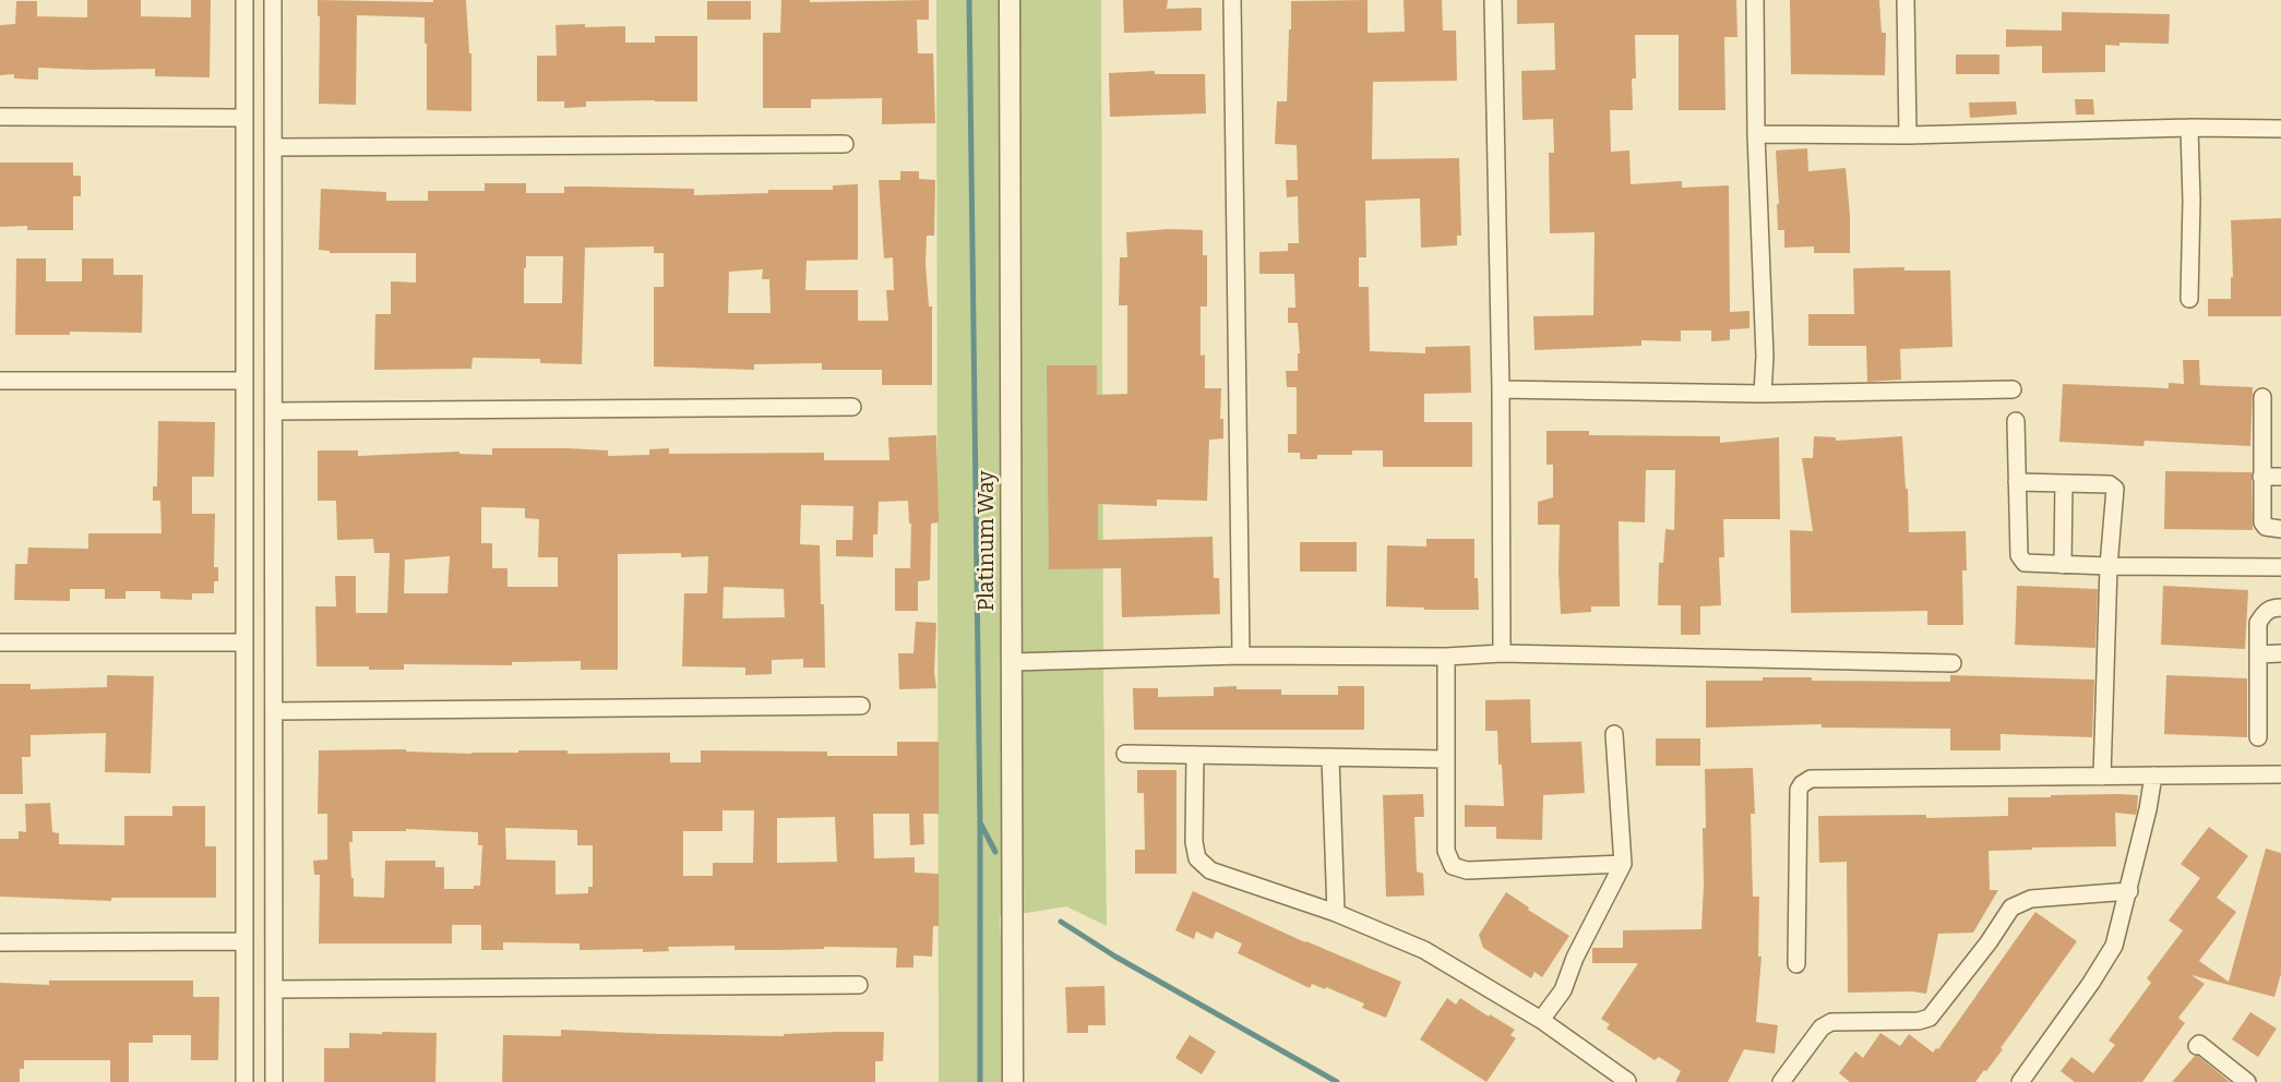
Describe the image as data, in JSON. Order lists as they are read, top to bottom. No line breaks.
{"streets":{"street":["Platinum Way"]}}
